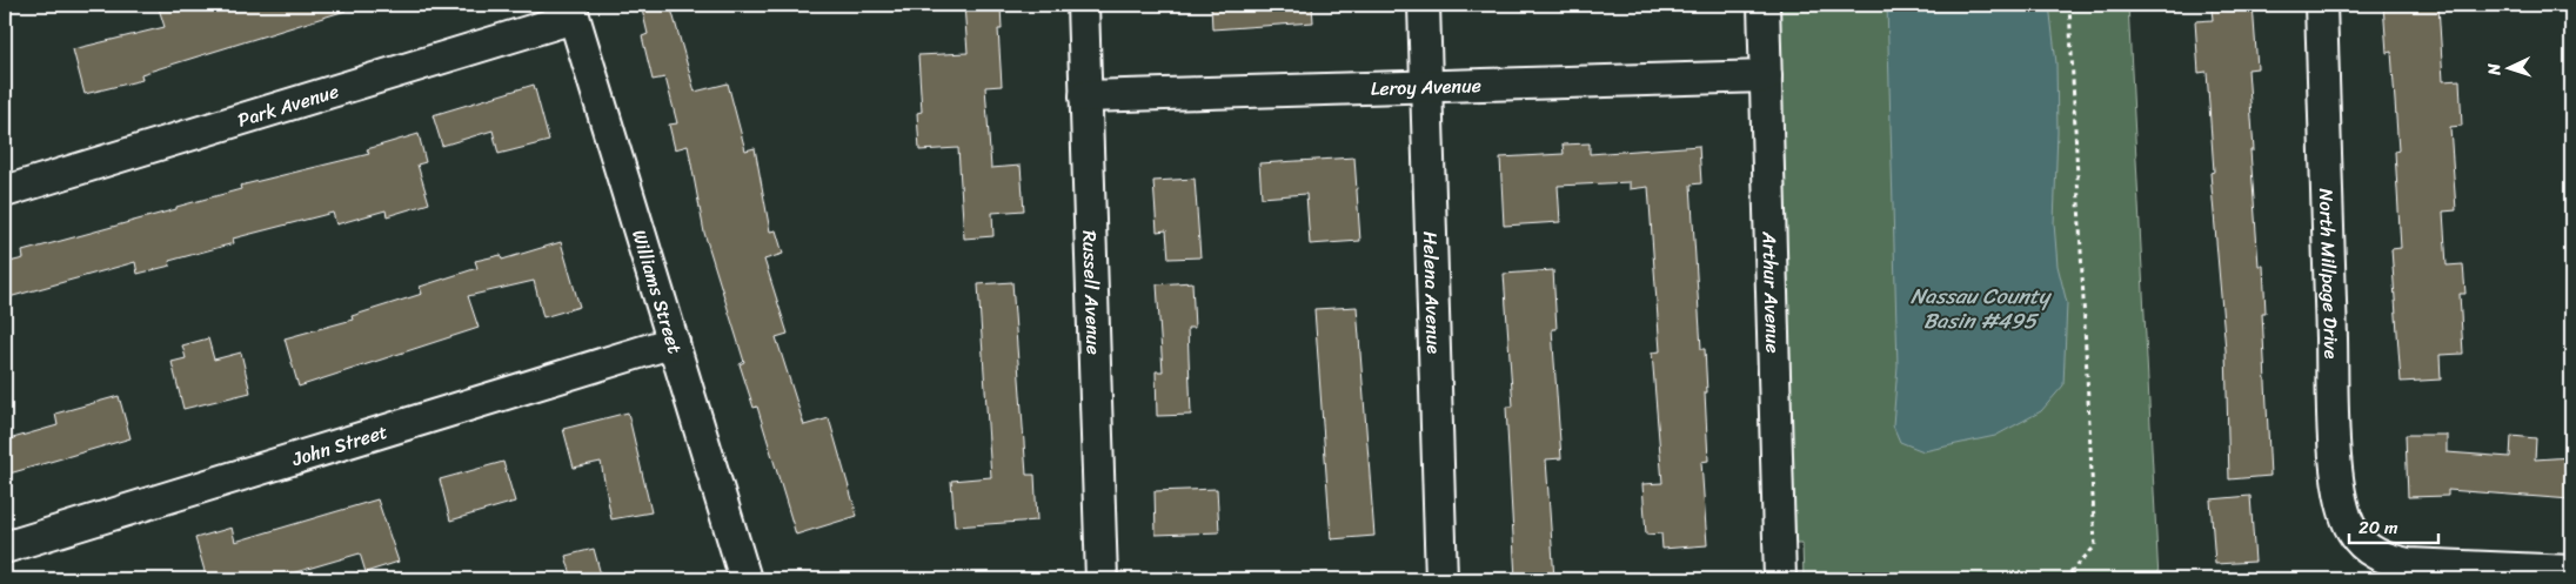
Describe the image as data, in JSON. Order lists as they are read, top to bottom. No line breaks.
{"streets":{"street":["Leroy Avenue","Park Avenue","North Millpage Drive","Williams Street","Arthur Avenue","Russell Avenue","Helena Avenue","John Street"]},"crossings":[["Leroy Avenue","Arthur Avenue"],["Leroy Avenue","Russell Avenue"],["Leroy Avenue","Helena Avenue"],["Park Avenue","Williams Street"],["Williams Street","John Street"]],"water":["Nassau County Basin #495"],"scale_bar":"20 m","north":"left"}
